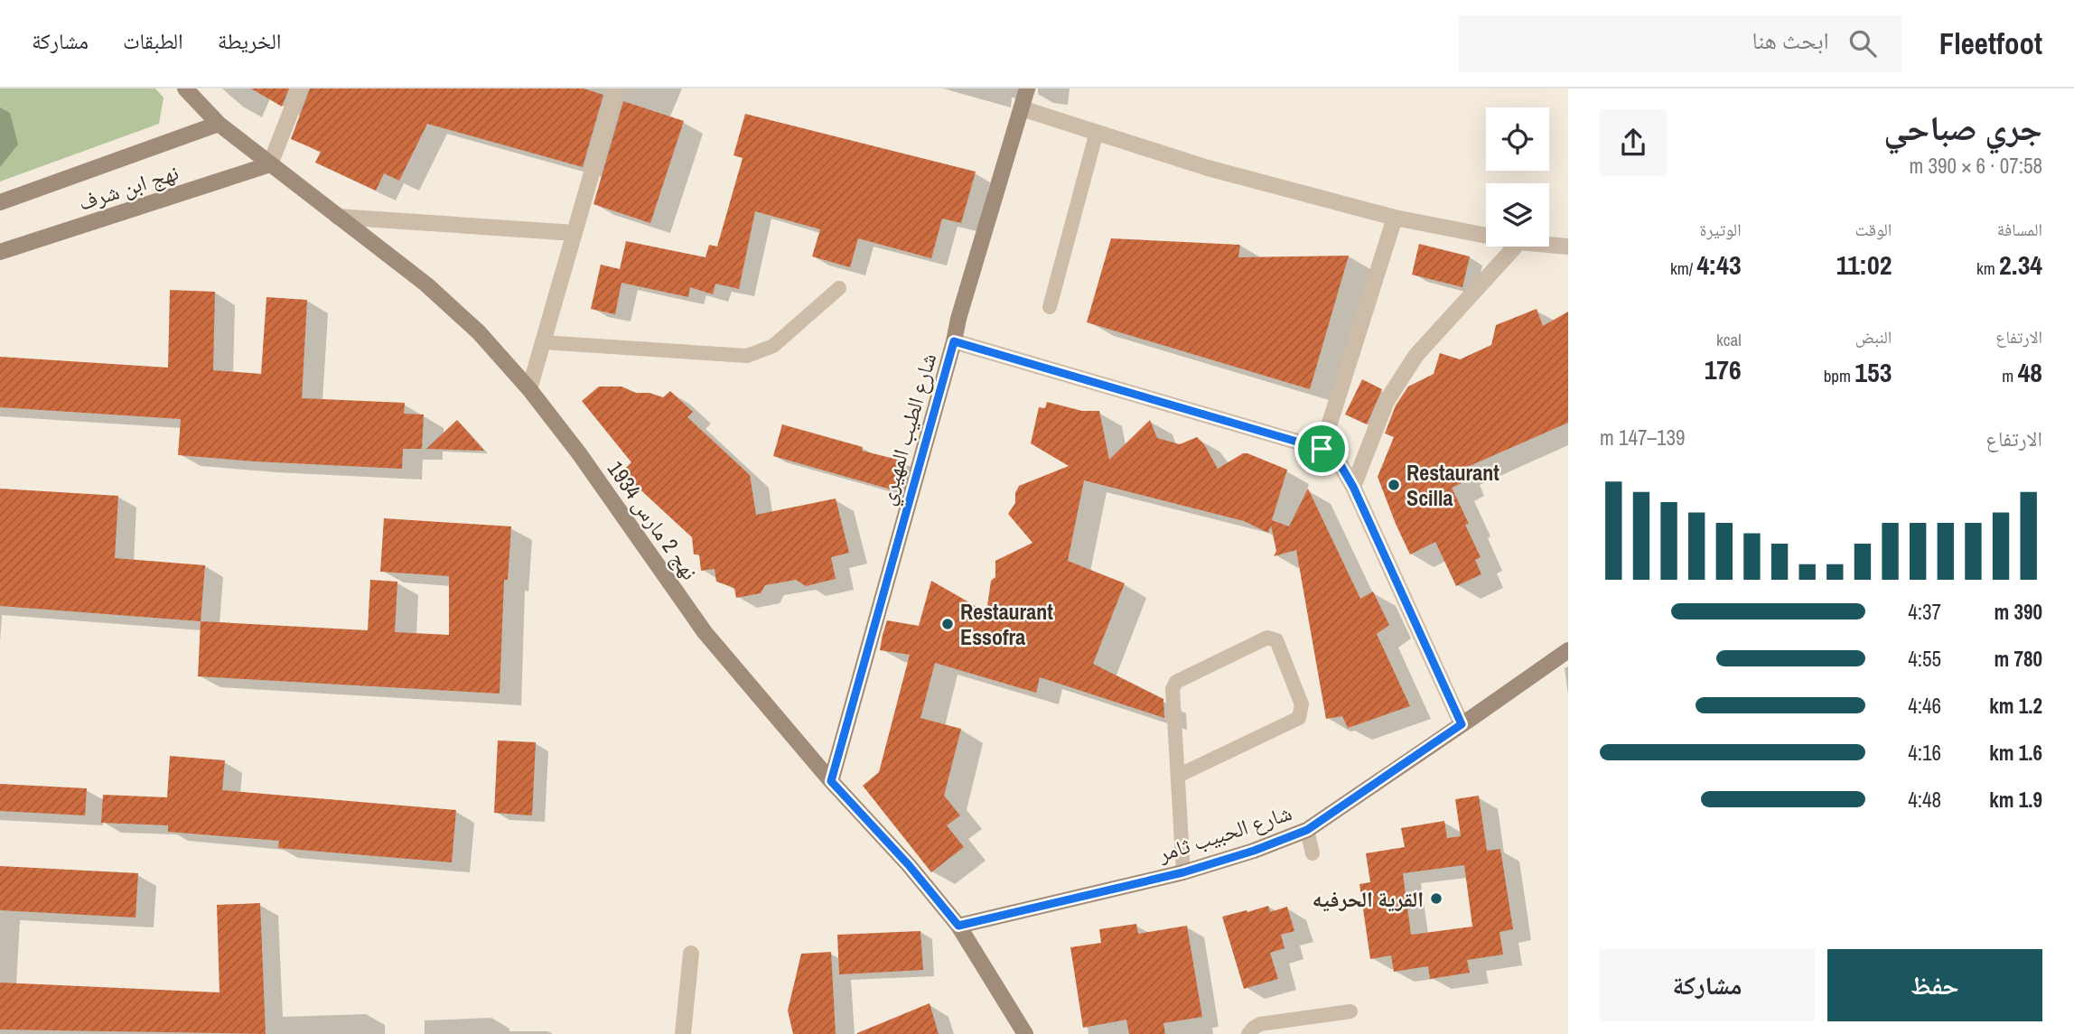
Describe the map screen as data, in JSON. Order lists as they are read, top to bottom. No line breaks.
{"streets":{"street":["نهج ابن شرف","شارع الطيب المهيري","نهج 2 مارس 1934","شارع الحبيب ثامر"]},"crossings":[["نهج ابن شرف","نهج 2 مارس 1934"],["شارع الطيب المهيري","نهج 2 مارس 1934"],["نهج 2 مارس 1934","شارع الحبيب ثامر"]],"places":["Restaurant Scilla","Restaurant Essofra","القرية الحرفيه"],"page":{"header":"Fleetfoot","search":"ابحث هنا","nav":["الخريطة","الطبقات","مشاركة"],"heading":["جري صباحي","07:58 · 6 × 390 m"],"stats":[["المسافة","2.34 km"],["الوقت","11:02"],["الوتيرة","4:43 /km"],["الارتفاع","48 m"],["النبض","153 bpm"],["kcal","176"]],"chart":["الارتفاع","139–147 m"],"list":[{"name":"390 m","note":"4:37"},{"name":"780 m","note":"4:55"},{"name":"1.2 km","note":"4:46"},{"name":"1.6 km","note":"4:16"},{"name":"1.9 km","note":"4:48"}],"buttons":["حفظ","مشاركة"]}}
